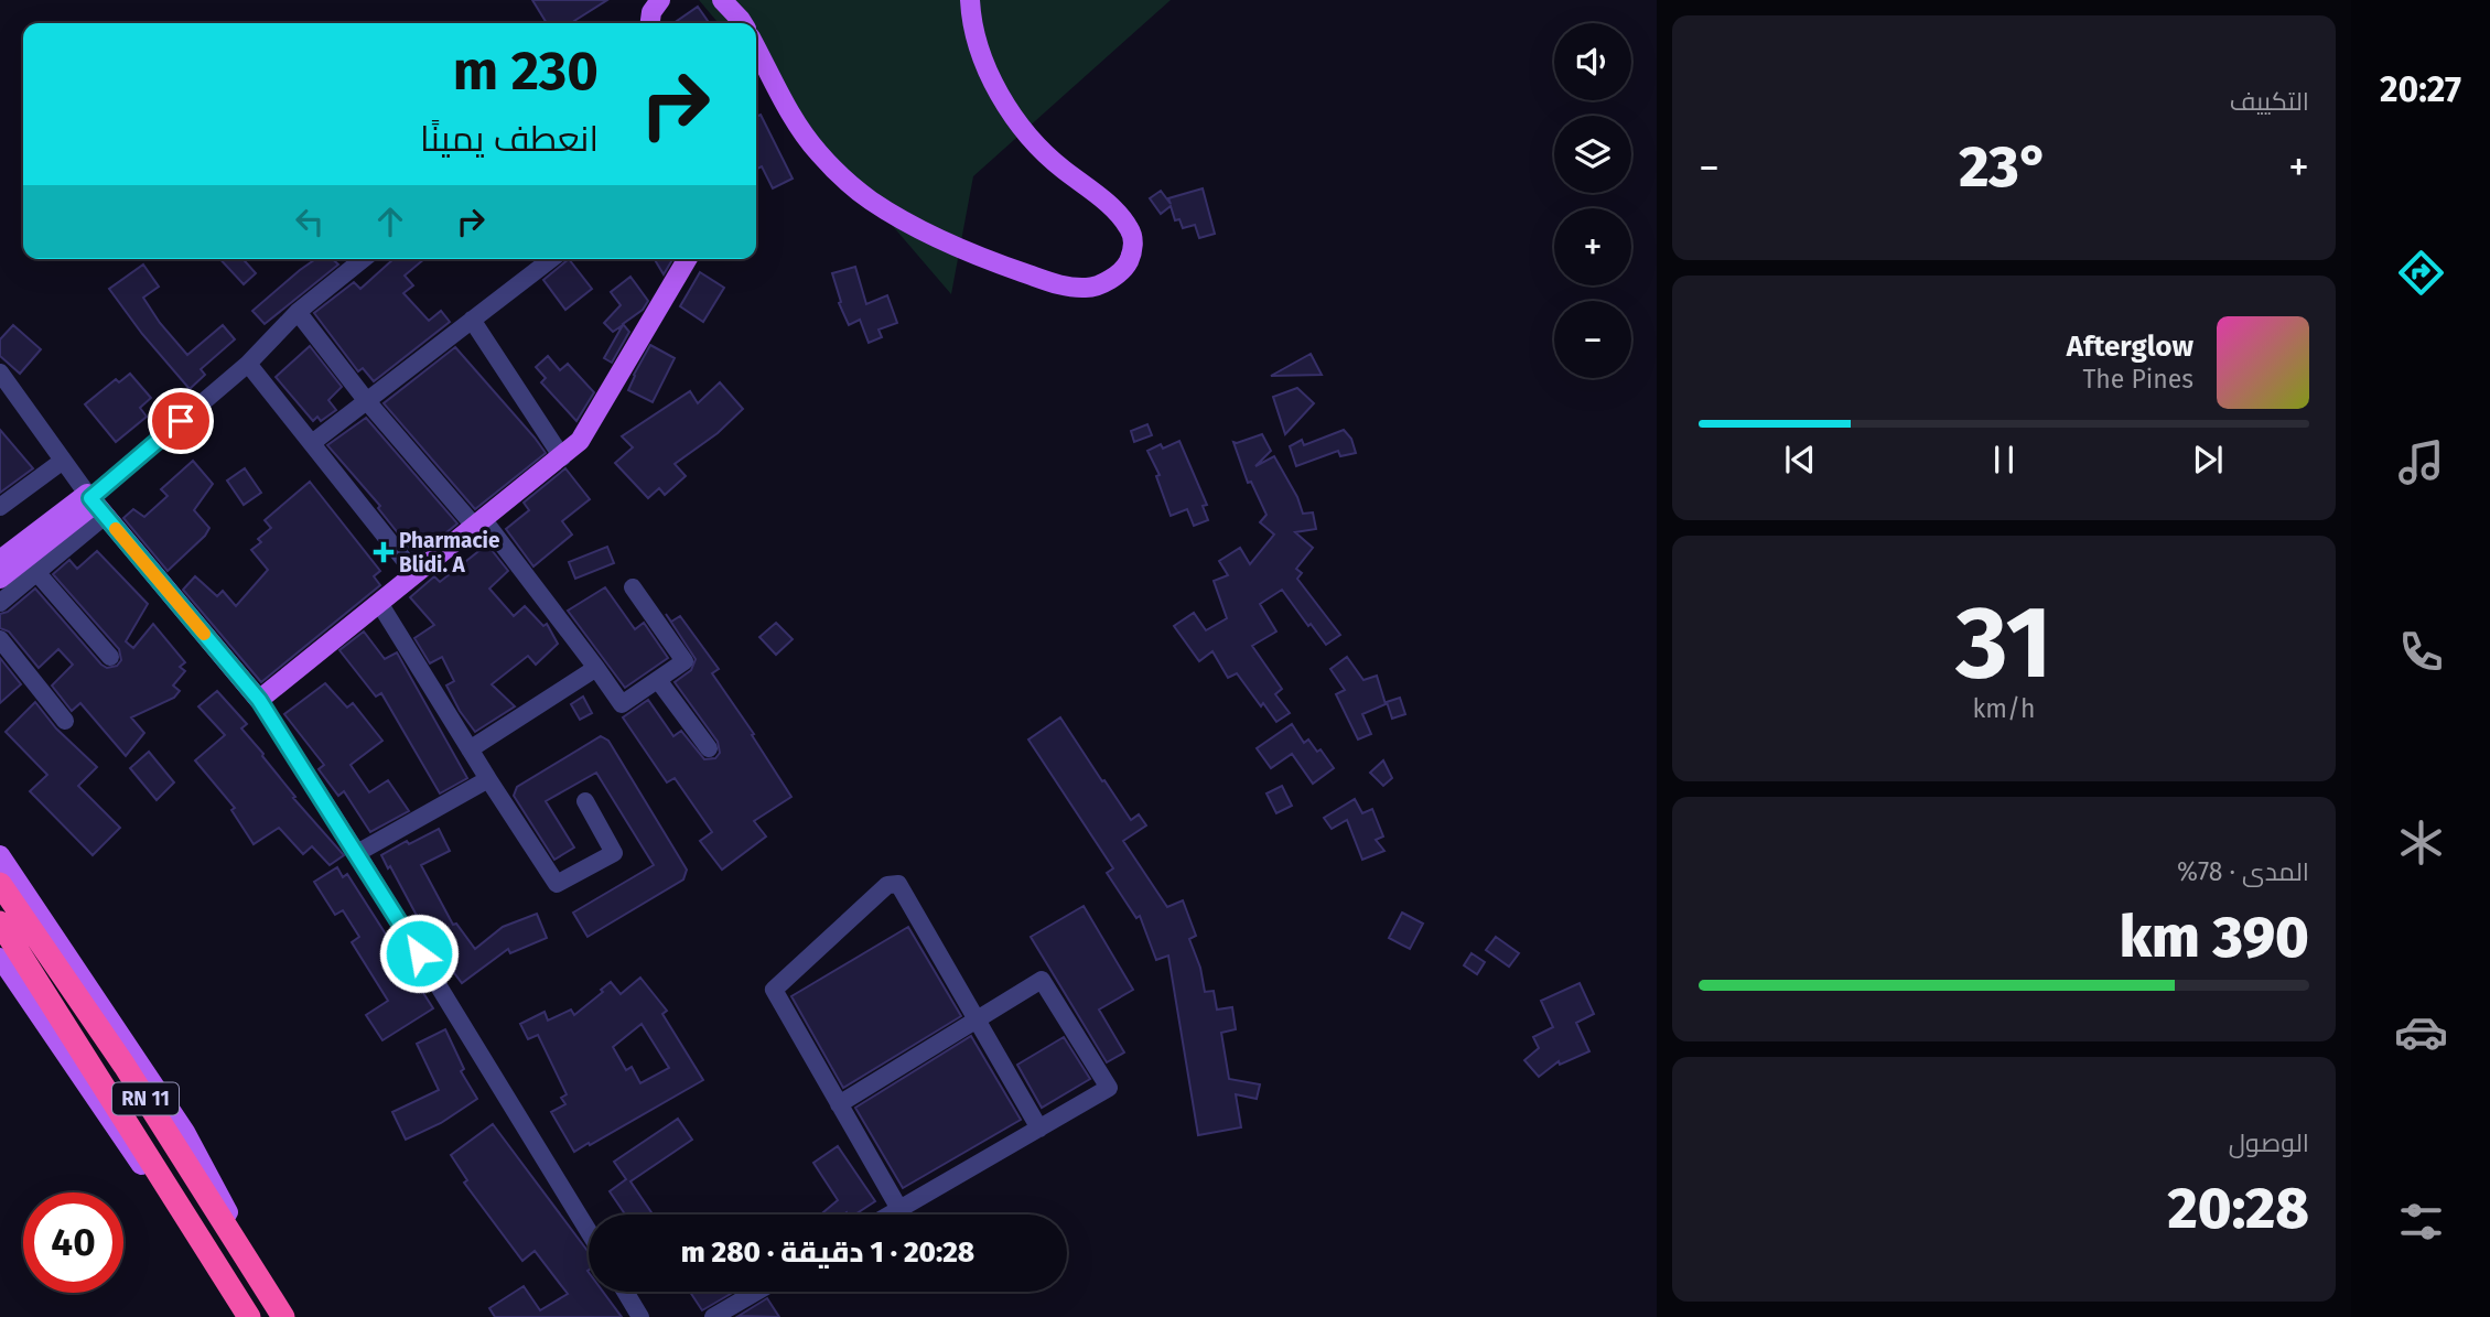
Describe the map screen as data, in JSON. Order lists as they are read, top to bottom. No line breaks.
{"streets":{"highway":["RN 11"]},"places":{"health":["Pharmacie Blidi. A"]},"page":{"tabs":"20:27","tile":["التكييف",["31","km/h"],["المدى · 78%","390 km"],["الوصول","20:28"]],"map_buttons":["+","−"],"turn":["230 m","انعطف يمينًا"],"heat":["−","23°","+"],"song":["Afterglow","The Pines"],"limit":"40","trip":"20:28 · 1 دقيقة · 280 m"}}
